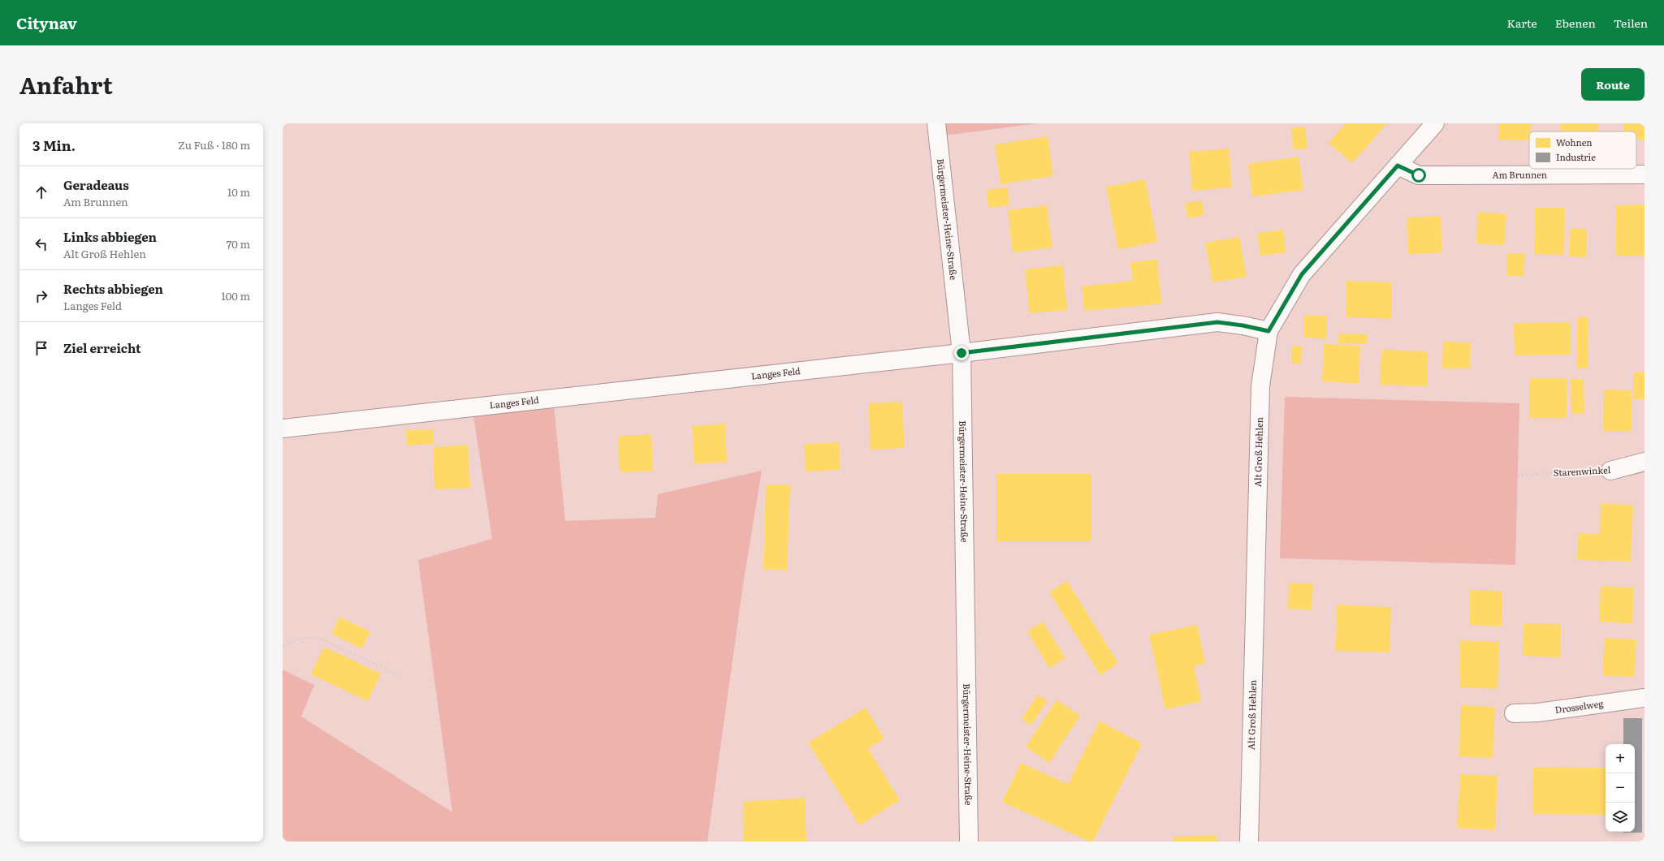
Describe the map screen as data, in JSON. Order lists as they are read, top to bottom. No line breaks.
{"streets":{"street":["Am Brunnen","Bürgermeister-Heine-Straße","Langes Feld","Alt Groß Hehlen","Starenwinkel","Drosselweg"]},"crossings":[["Am Brunnen","Alt Groß Hehlen"],["Bürgermeister-Heine-Straße","Langes Feld"],["Langes Feld","Alt Groß Hehlen"]],"legend":["Wohnen","Industrie"],"page":{"header":"Citynav","nav":["Karte","Ebenen","Teilen"],"title":"Anfahrt","buttons":"Route","heading":["3 Min.","Zu Fuß · 180 m"],"list":[["Geradeaus","Am Brunnen","10 m"],["Links abbiegen","Alt Groß Hehlen","70 m"],["Rechts abbiegen","Langes Feld","100 m"],"Ziel erreicht"],"map_buttons":["+","−"]}}
